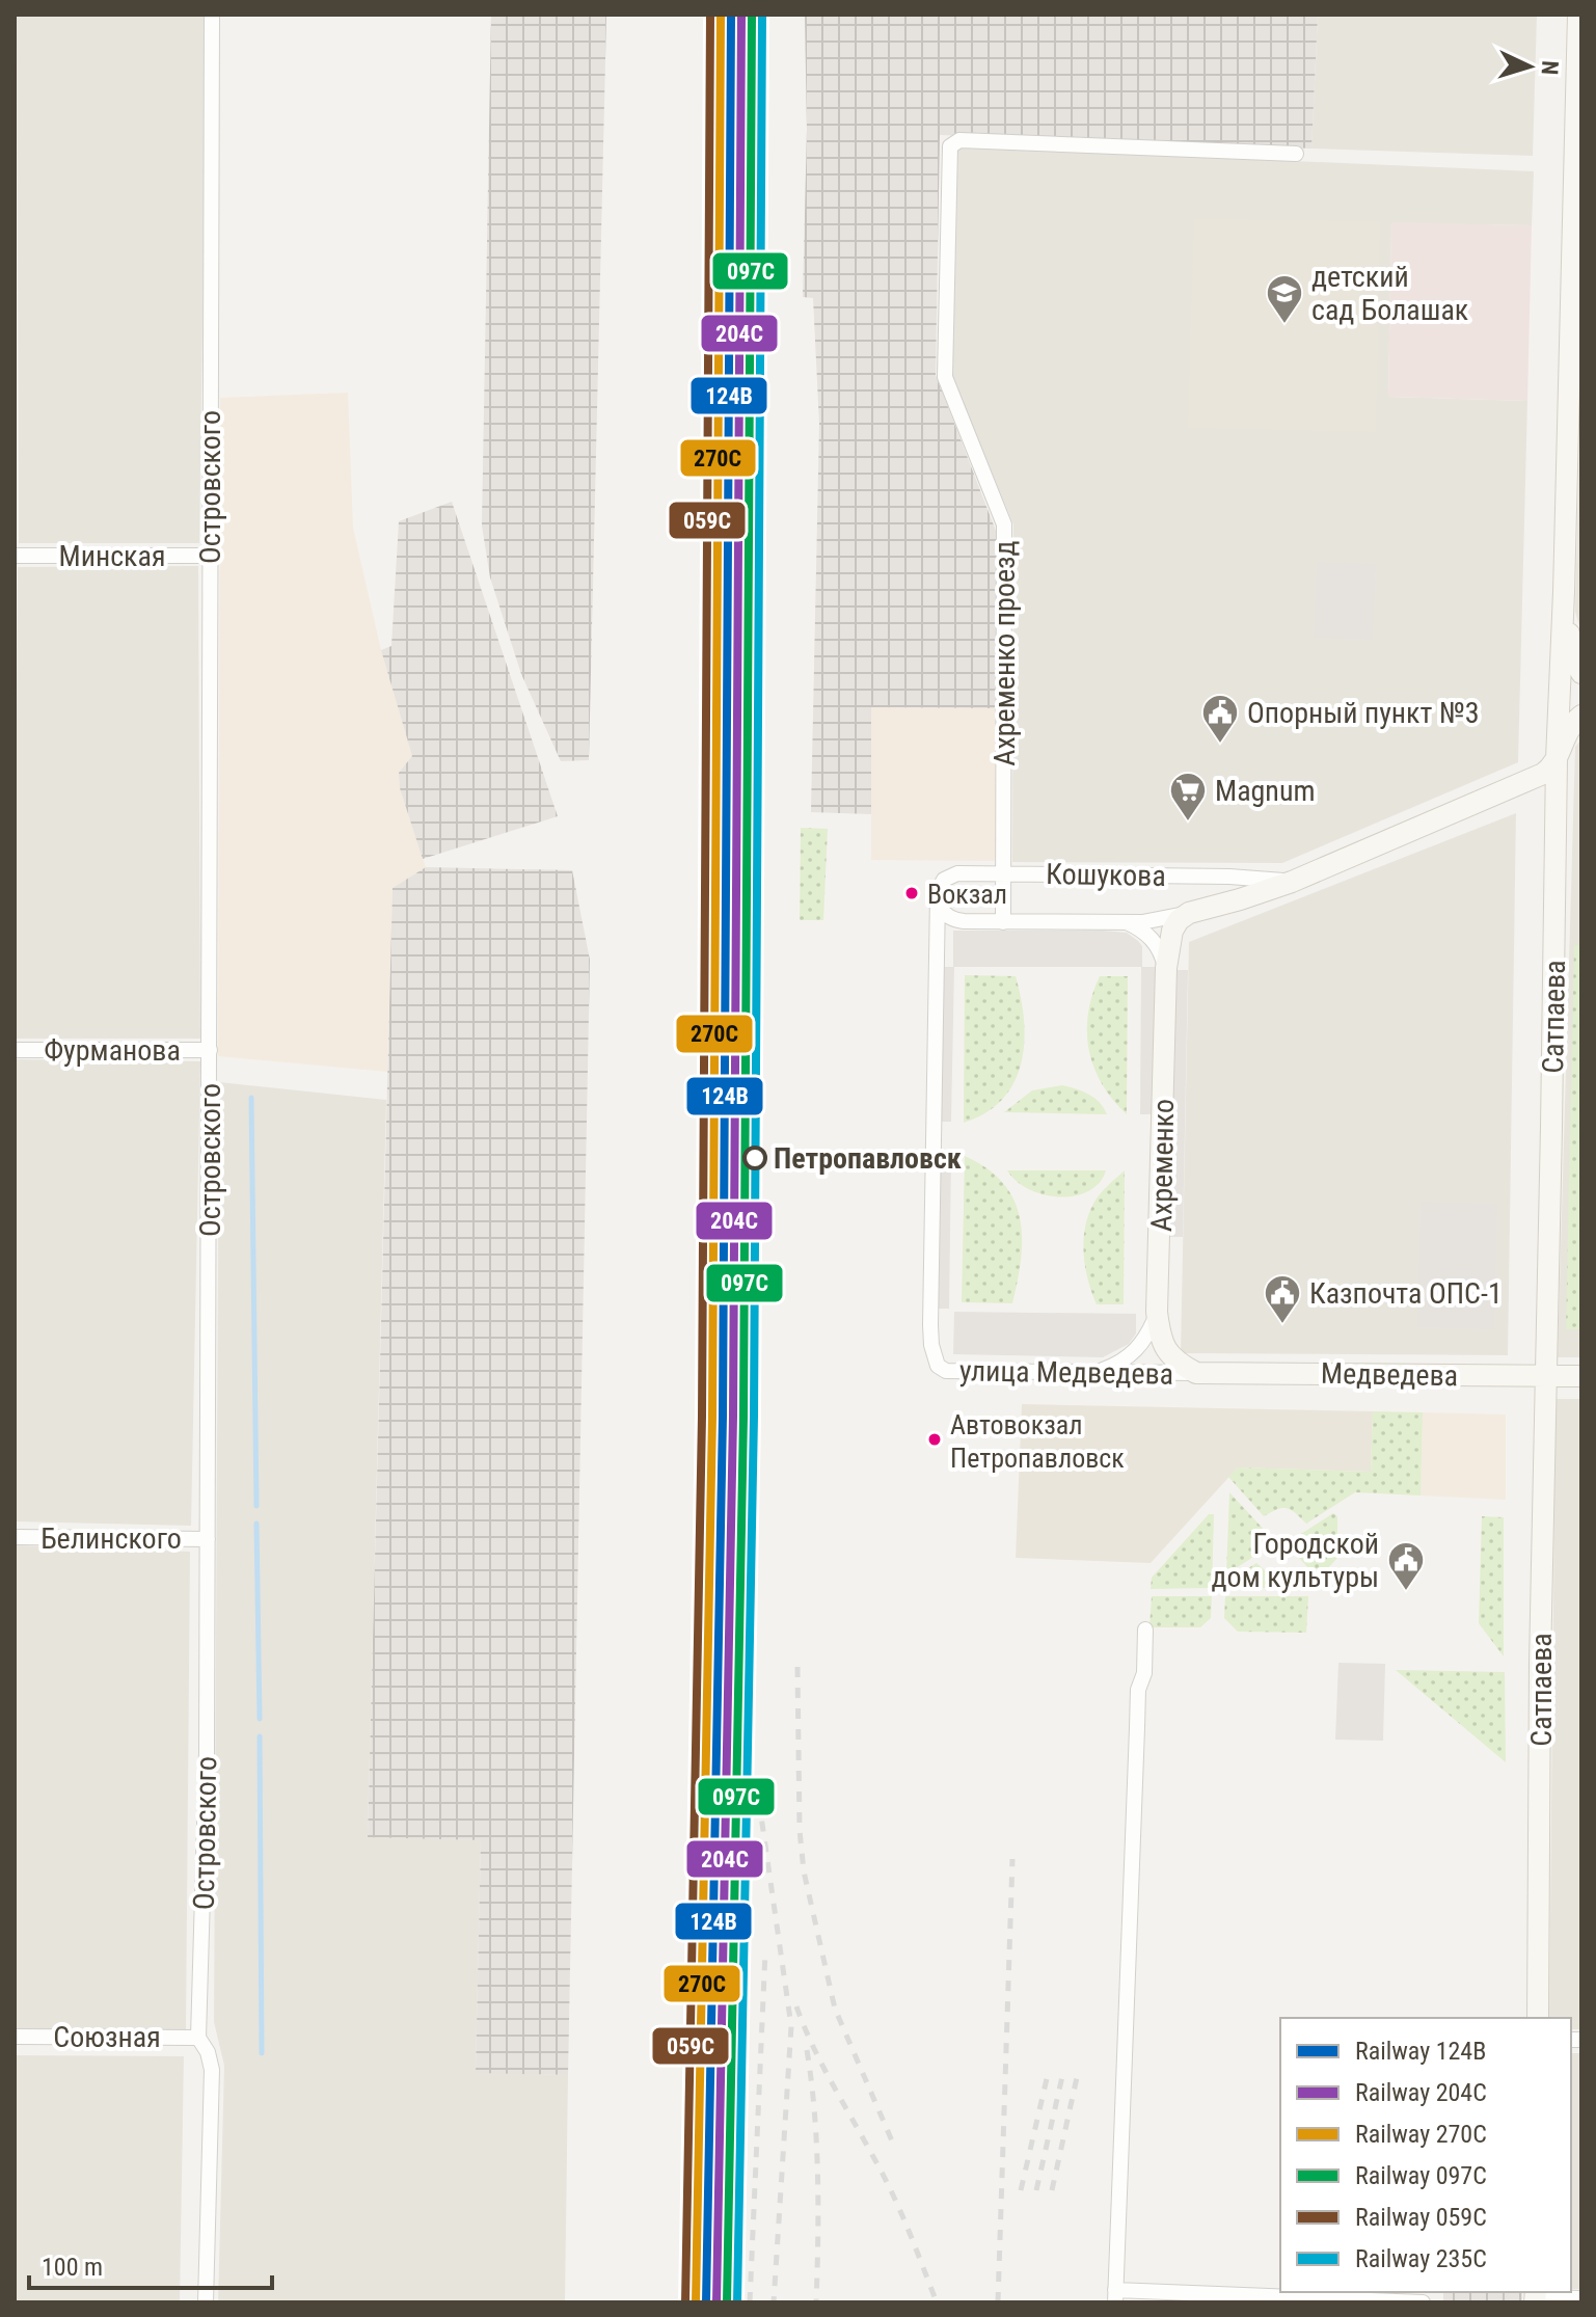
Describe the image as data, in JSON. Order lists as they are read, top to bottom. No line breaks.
{"streets":{"street":["Островского","Минская","Ахременко проезд","Кошукова","Сатпаева","Фурманова","Ахременко","улица Медведева","Медведева","Белинского","Союзная"]},"crossings":[["Островского","Минская"],["Островского","Фурманова"],["Островского","Белинского"],["Островского","Союзная"],["Ахременко проезд","Кошукова"],["Кошукова","Сатпаева"],["Кошукова","Ахременко"],["Кошукова","улица Медведева"],["Сатпаева","Медведева"],["Ахременко","улица Медведева"],["Ахременко","Медведева"],["улица Медведева","Медведева"]],"places":{"school or university":["детский сад Болашак"],"public building":["Опорный пункт №3","Казпочта ОПС-1","Городской дом культуры"],"supermarket":["Magnum"],"other":["Вокзал","Петропавловск","Автовокзал Петропавловск"]},"lines":["rail line 124В","rail line 204С","rail line 270С","rail line 097С","rail line 059С","rail line 235С"],"legend":["Railway 124В","Railway 204С","Railway 270С","Railway 097С","Railway 059С","Railway 235С"],"scale_bar":"100 m","north":"right"}
